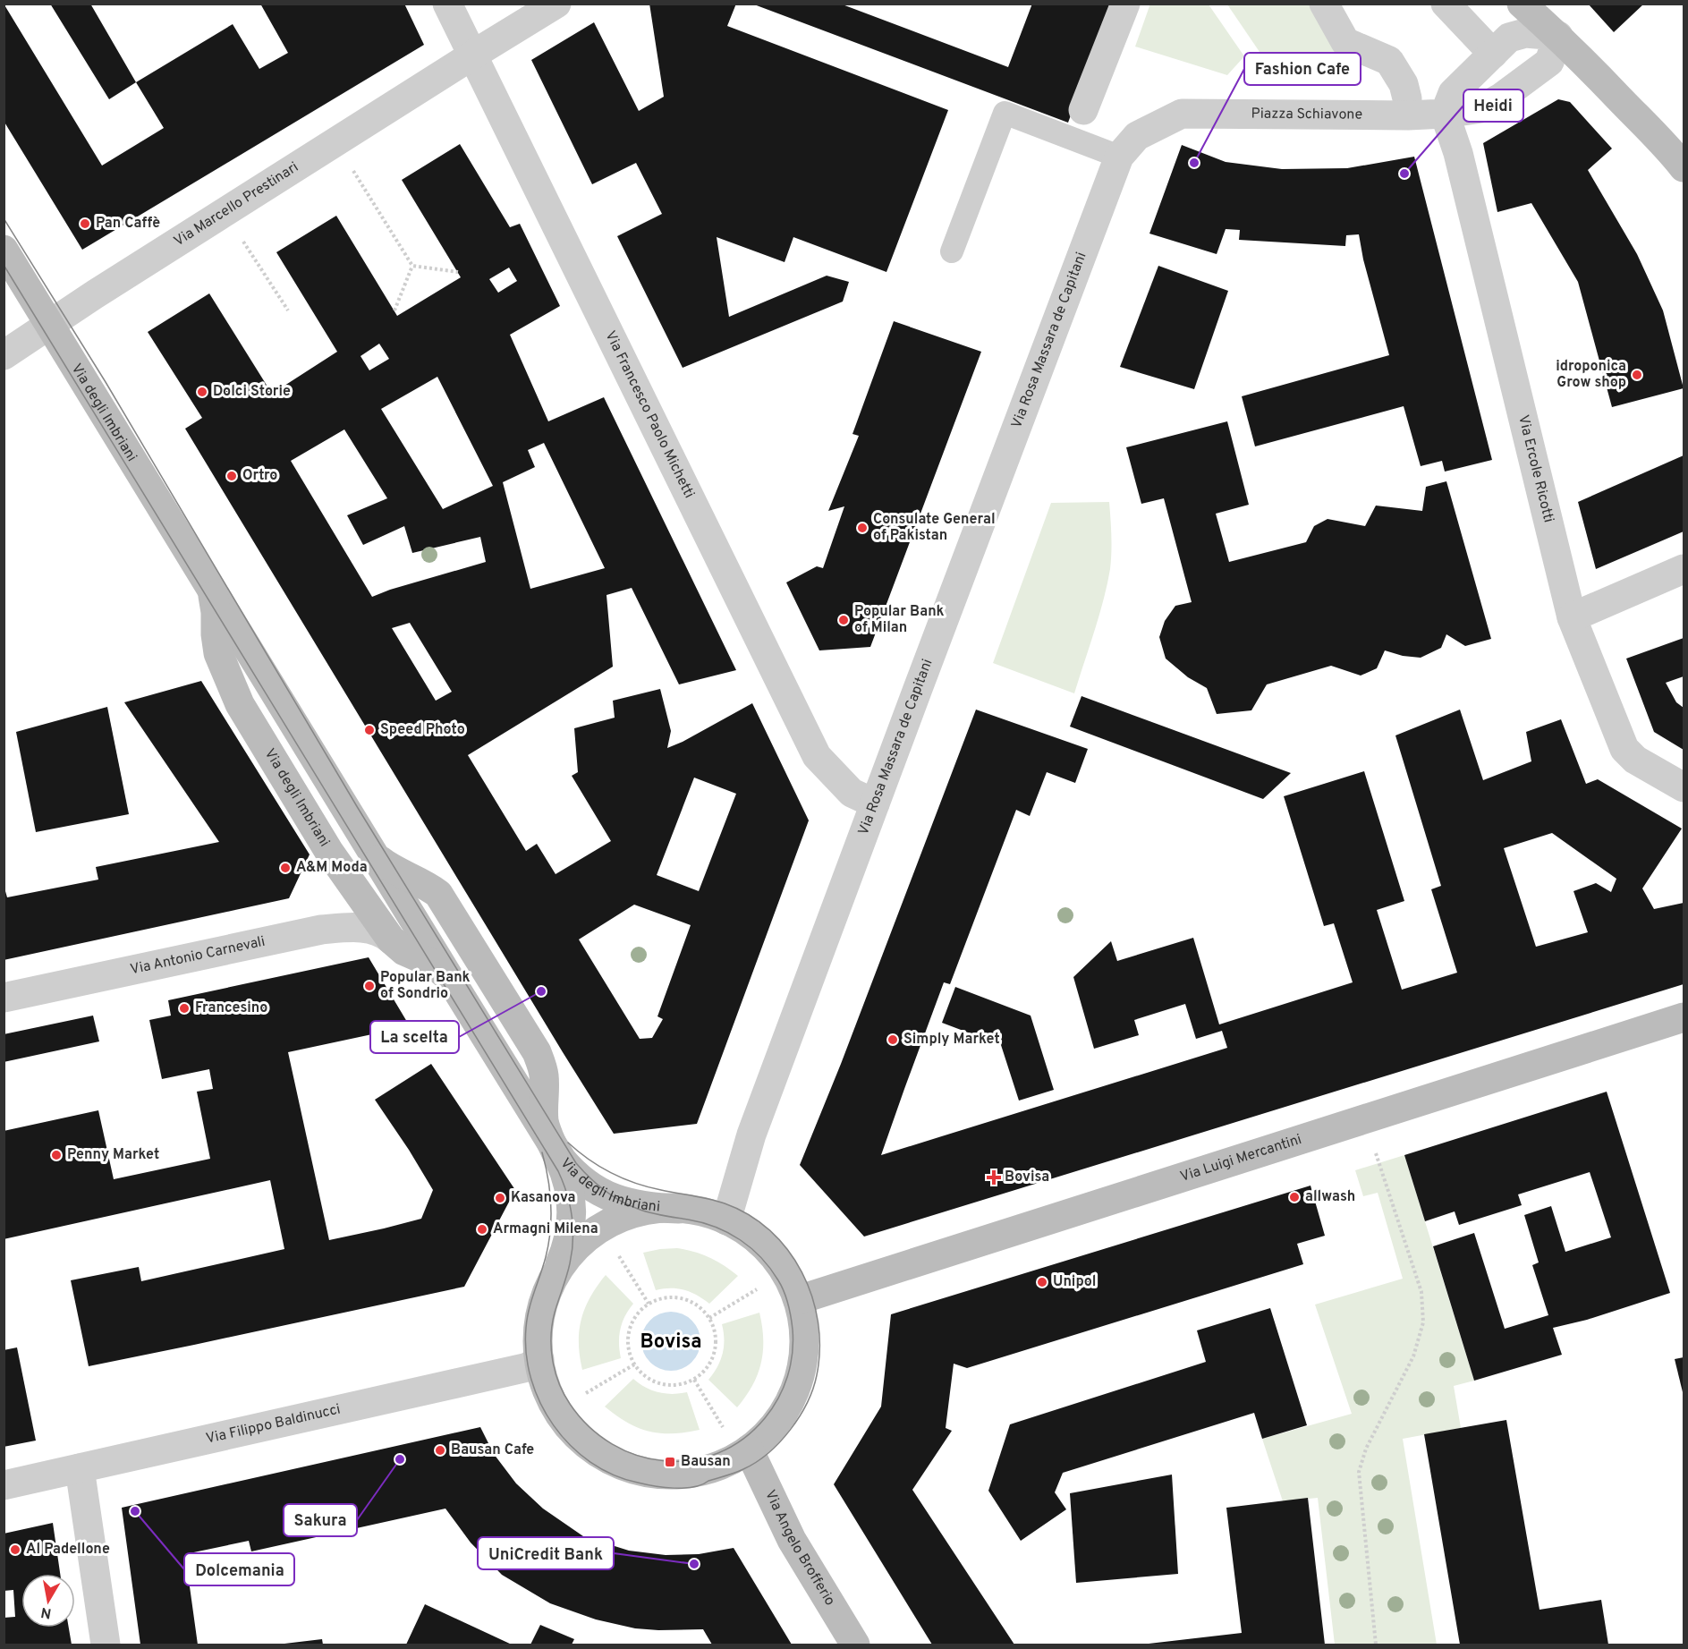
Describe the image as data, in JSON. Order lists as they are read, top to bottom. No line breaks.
{"streets":{"street":["Piazza Schiavone","Via Marcello Prestinari","Via Rosa Massara de Capitani","Via degli Imbriani","Via Francesco Paolo Michetti","Via Ercole Ricotti","Via Antonio Carnevali","Via Luigi Mercantini","Via Filippo Baldinucci","Via Angelo Brofferio"]},"crossings":[["Piazza Schiavone","Via Rosa Massara de Capitani"],["Piazza Schiavone","Via Ercole Ricotti"],["Via Marcello Prestinari","Via degli Imbriani"],["Via Marcello Prestinari","Via Francesco Paolo Michetti"],["Via Rosa Massara de Capitani","Via Francesco Paolo Michetti"],["Via degli Imbriani","Via Antonio Carnevali"]],"districts":["Bovisa"],"places":{"other":["Fashion Cafe","Heidi","Pan Caffè","idroponica Grow shop","Dolci Storie","Ortro","Consulate General of Pakistan","Popular Bank of Milan","Speed Photo","A&M Moda","Popular Bank of Sondrio","La scelta","Francesino","Simply Market","Penny Market","allwash","Kasanova","Armagni Milena","Unipol","Bausan Cafe","Sakura","Dolcemania","Al Padellone","UniCredit Bank"],"health":["Bovisa"],"transit":["Bausan"]},"north":"bottom"}
